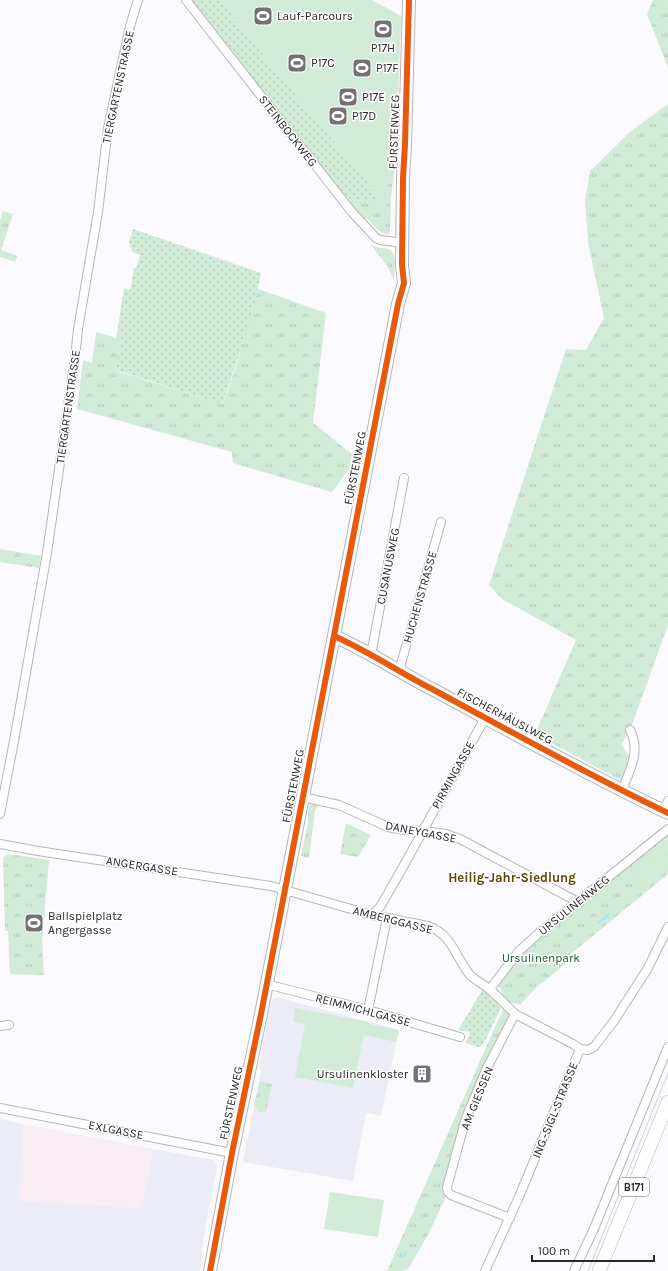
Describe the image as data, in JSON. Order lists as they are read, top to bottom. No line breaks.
{"streets":{"main road":["B171"],"street":["TIERGARTENSTRASSE","STEINBOCKWEG","FÜRSTENWEG","CUSANUSWEG","HUCHENSTRASSE","FISCHERHÄUSLWEG","PIRMINGASSE","DANEYGASSE","ANGERGASSE","URSULINENWEG","AMBERGGASSE","REIMMICHLGASSE","AM GIESSEN","ING.-SIGL-STRASSE","EXLGASSE"]},"crossings":[["STEINBOCKWEG","FÜRSTENWEG"],["FÜRSTENWEG","FISCHERHÄUSLWEG"],["FÜRSTENWEG","DANEYGASSE"],["FÜRSTENWEG","ANGERGASSE"],["FÜRSTENWEG","AMBERGGASSE"],["FÜRSTENWEG","REIMMICHLGASSE"],["FÜRSTENWEG","EXLGASSE"],["CUSANUSWEG","FISCHERHÄUSLWEG"],["HUCHENSTRASSE","FISCHERHÄUSLWEG"],["FISCHERHÄUSLWEG","PIRMINGASSE"],["PIRMINGASSE","DANEYGASSE"],["PIRMINGASSE","AMBERGGASSE"],["DANEYGASSE","URSULINENWEG"],["ANGERGASSE","AMBERGGASSE"],["URSULINENWEG","AMBERGGASSE"],["AMBERGGASSE","AM GIESSEN"],["AM GIESSEN","ING.-SIGL-STRASSE"]],"districts":["Heilig-Jahr-Siedlung"],"parks":["Ursulinenpark"],"places":{"sports":["Lauf-Parcours","P17H","P17C","P17F","P17E","P17D","Ballspielplatz Angergasse"],"building":["Ursulinenkloster"]},"scale_bar":"100 m"}
